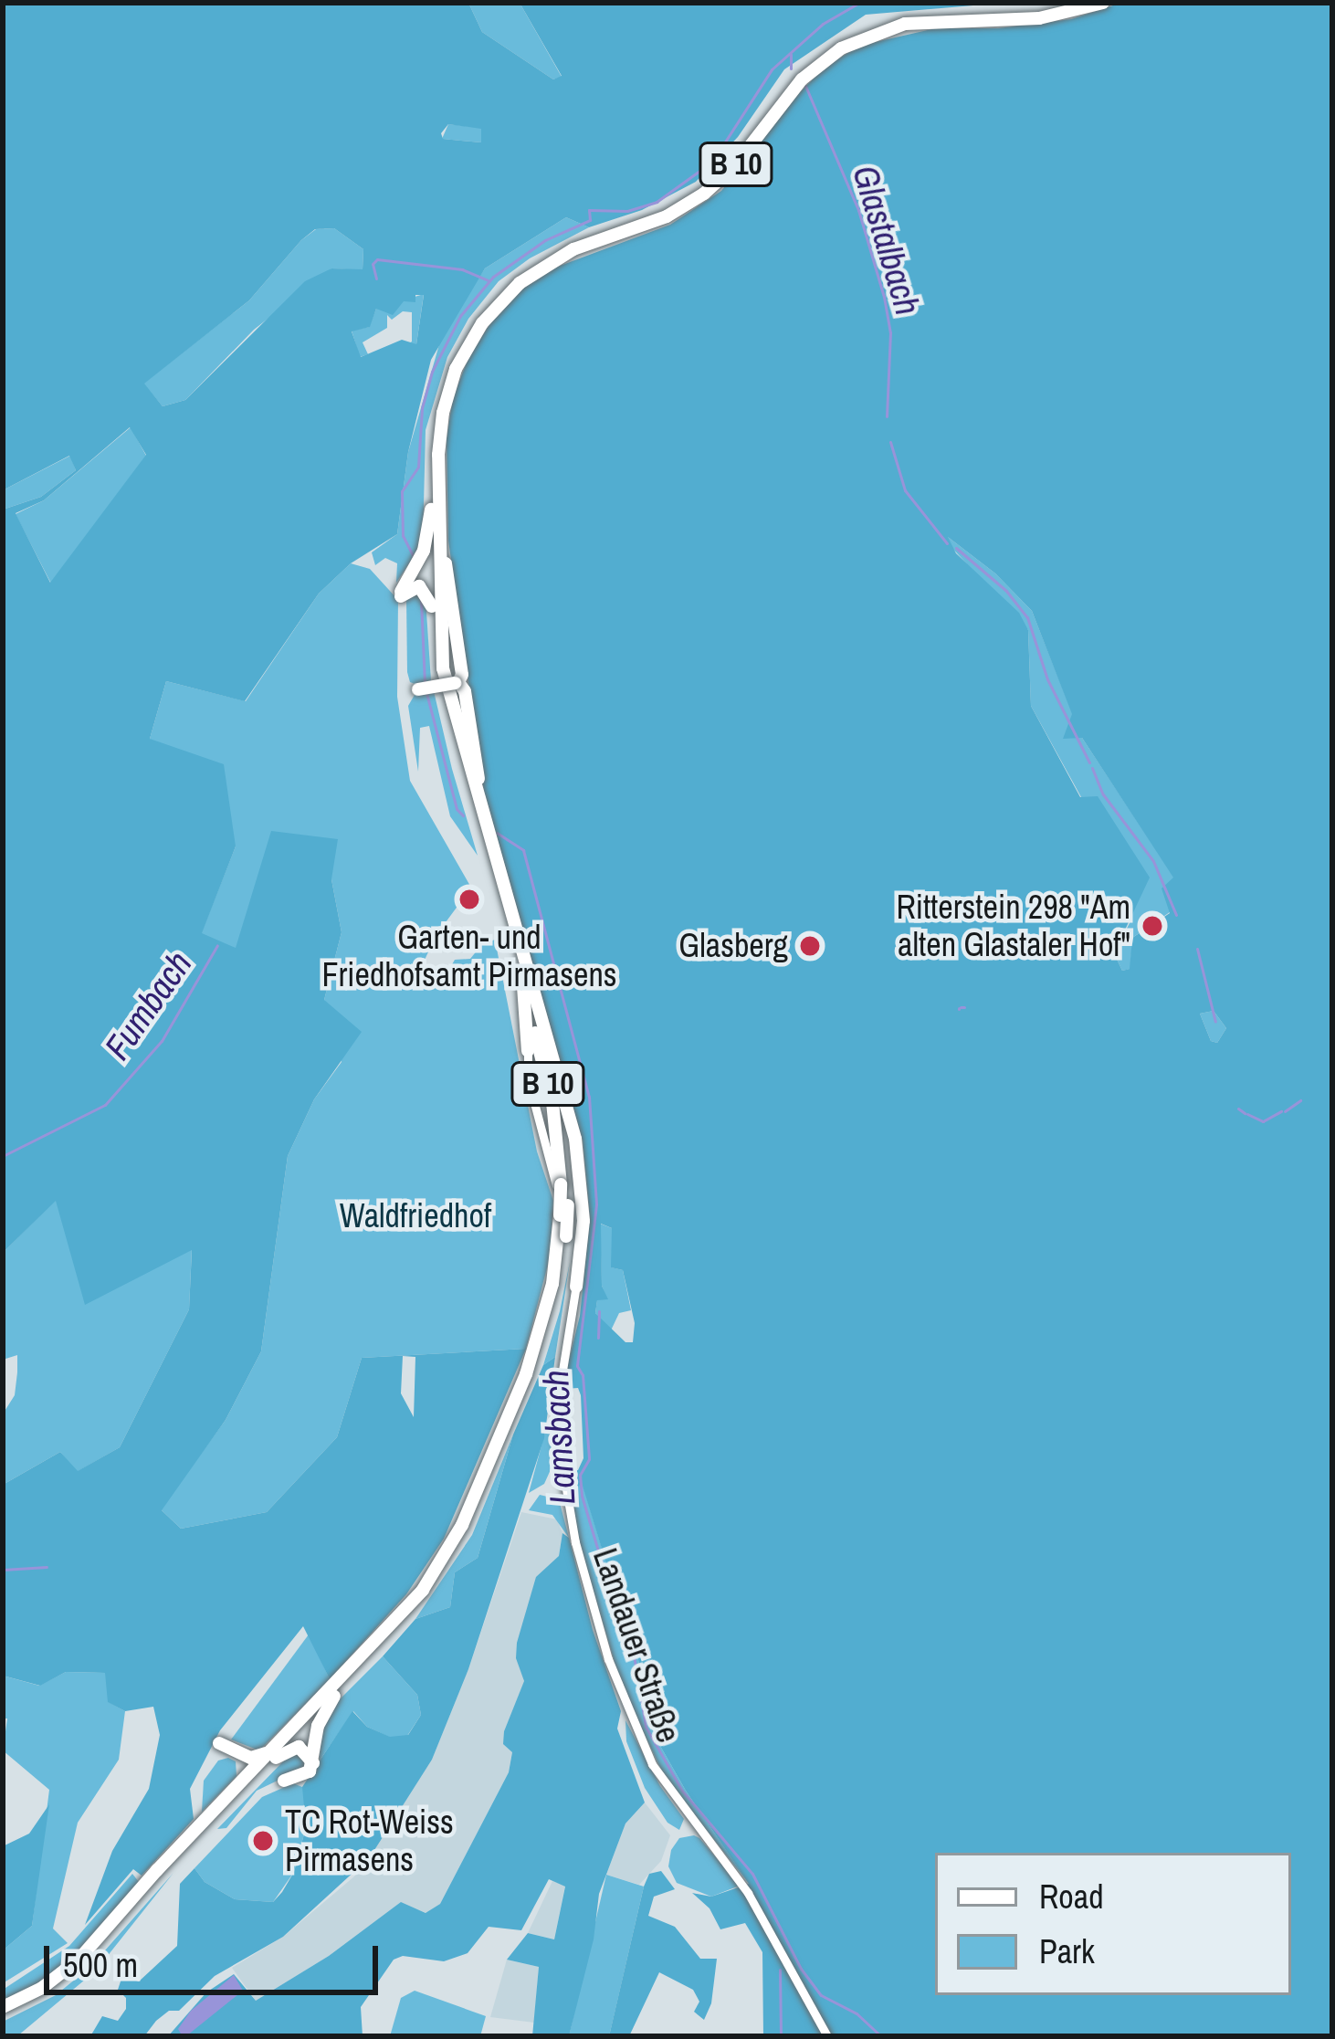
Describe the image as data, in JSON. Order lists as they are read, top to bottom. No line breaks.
{"streets":{"highway":["B 10"],"main road":["Landauer Straße"]},"water":["Glastalbach","Fumbach","Lamsbach"],"parks":["Waldfriedhof"],"places":["Garten- und Friedhofsamt Pirmasens","Ritterstein 298 \"Am alten Glastaler Hof\"","Glasberg","TC Rot-Weiss Pirmasens"],"legend":["Road","Park"],"scale_bar":"500 m"}
